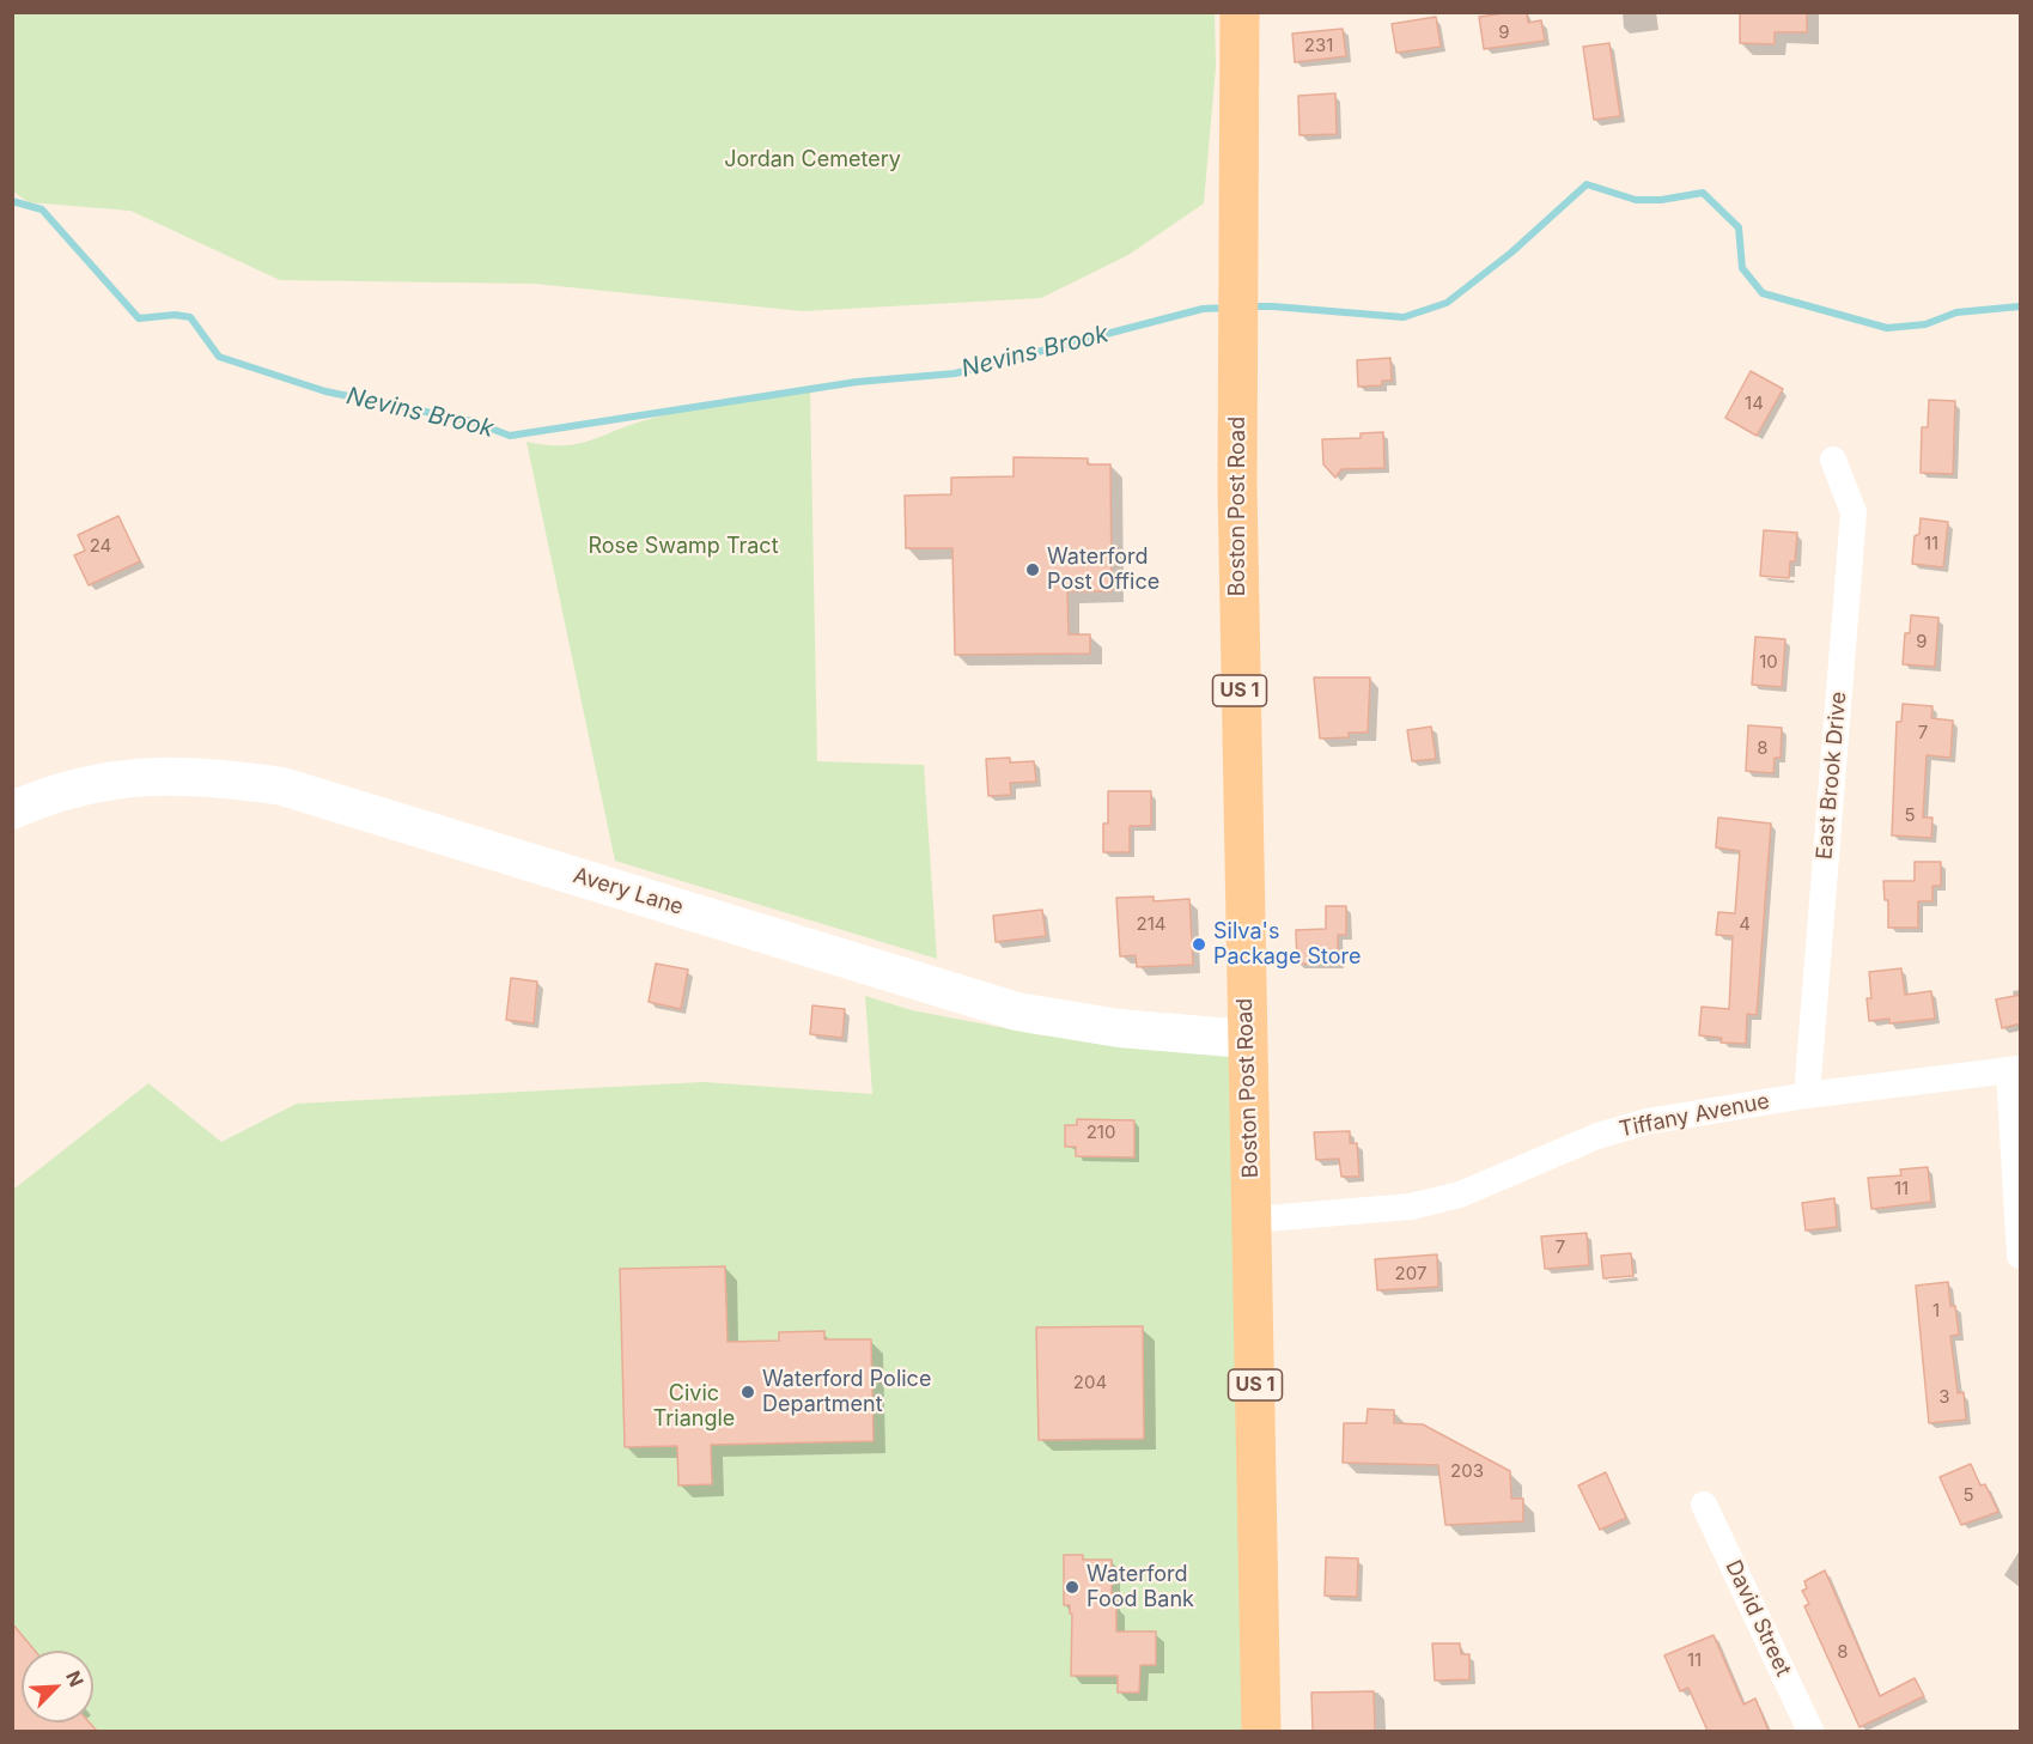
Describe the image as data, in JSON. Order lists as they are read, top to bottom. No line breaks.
{"streets":{"main road":["Boston Post Road","US 1"],"street":["East Brook Drive","Avery Lane","Tiffany Avenue","David Street"]},"crossings":[["Boston Post Road","Avery Lane"],["Boston Post Road","Tiffany Avenue"],["East Brook Drive","Tiffany Avenue"]],"water":["Nevins Brook"],"parks":["Jordan Cemetery","Rose Swamp Tract","Civic Triangle"],"places":["Waterford Post Office","Silva's Package Store","Waterford Police Department","Waterford Food Bank"],"house_numbers":["9","231","14","11","24","9","10","7","8","5","214","4","210","11","7","207","1","204","3","203","5","8","11"],"north":"top right"}
